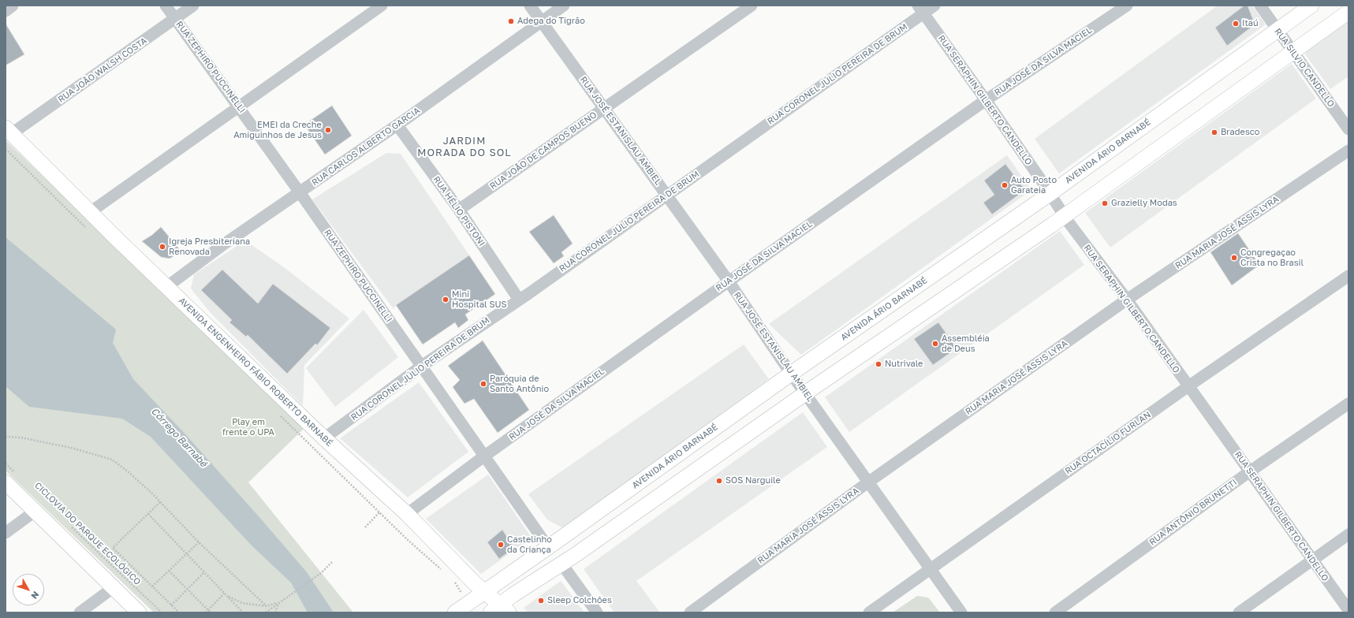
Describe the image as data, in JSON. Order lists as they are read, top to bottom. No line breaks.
{"streets":{"main road":["AVENIDA ÁRIO BARNABÉ","AVENIDA ENGENHEIRO FÁBIO ROBERTO BARNABÉ"],"street":["RUA JOSÉ DA SILVA MACIEL","RUA ZEPHIRO PUCCINELLI","RUA SILVIO CANDELLO","RUA JOÃO WALSH COSTA","RUA CORONEL JÚLIO PEREIRA DE BRUM","RUA SERAPHIN GILBERTO CANDELLO","RUA JOSÉ ESTANISLAU AMBIEL","RUA CARLOS ALBERTO GARCIA","RUA JOÃO DE CAMPOS BUENO","RUA HÉLIO PISTONI","RUA MARIA JOSÉ ASSIS LYRA","RUA OCTACÍLIO FURLAN","RUA ANTÔNIO BRUNETTI"],"path":["CICLOVIA DO PARQUE ECOLÓGICO"]},"crossings":[["RUA JOSÉ DA SILVA MACIEL","RUA ZEPHIRO PUCCINELLI"],["RUA JOSÉ DA SILVA MACIEL","RUA SERAPHIN GILBERTO CANDELLO"],["RUA JOSÉ DA SILVA MACIEL","RUA JOSÉ ESTANISLAU AMBIEL"],["RUA JOSÉ DA SILVA MACIEL","AVENIDA ENGENHEIRO FÁBIO ROBERTO BARNABÉ"],["RUA ZEPHIRO PUCCINELLI","RUA JOÃO WALSH COSTA"],["RUA ZEPHIRO PUCCINELLI","RUA CORONEL JÚLIO PEREIRA DE BRUM"],["RUA ZEPHIRO PUCCINELLI","RUA CARLOS ALBERTO GARCIA"],["RUA ZEPHIRO PUCCINELLI","AVENIDA ÁRIO BARNABÉ"],["RUA SILVIO CANDELLO","AVENIDA ÁRIO BARNABÉ"],["RUA JOÃO WALSH COSTA","AVENIDA ENGENHEIRO FÁBIO ROBERTO BARNABÉ"],["RUA CORONEL JÚLIO PEREIRA DE BRUM","RUA SERAPHIN GILBERTO CANDELLO"],["RUA CORONEL JÚLIO PEREIRA DE BRUM","RUA JOSÉ ESTANISLAU AMBIEL"],["RUA CORONEL JÚLIO PEREIRA DE BRUM","RUA HÉLIO PISTONI"],["RUA CORONEL JÚLIO PEREIRA DE BRUM","AVENIDA ENGENHEIRO FÁBIO ROBERTO BARNABÉ"],["RUA SERAPHIN GILBERTO CANDELLO","AVENIDA ÁRIO BARNABÉ"],["RUA SERAPHIN GILBERTO CANDELLO","RUA MARIA JOSÉ ASSIS LYRA"],["RUA SERAPHIN GILBERTO CANDELLO","RUA OCTACÍLIO FURLAN"],["RUA SERAPHIN GILBERTO CANDELLO","RUA ANTÔNIO BRUNETTI"],["RUA JOSÉ ESTANISLAU AMBIEL","RUA CARLOS ALBERTO GARCIA"],["RUA JOSÉ ESTANISLAU AMBIEL","RUA JOÃO DE CAMPOS BUENO"],["RUA JOSÉ ESTANISLAU AMBIEL","AVENIDA ÁRIO BARNABÉ"],["RUA JOSÉ ESTANISLAU AMBIEL","RUA MARIA JOSÉ ASSIS LYRA"],["RUA JOSÉ ESTANISLAU AMBIEL","RUA OCTACÍLIO FURLAN"],["RUA CARLOS ALBERTO GARCIA","RUA HÉLIO PISTONI"],["RUA CARLOS ALBERTO GARCIA","AVENIDA ENGENHEIRO FÁBIO ROBERTO BARNABÉ"],["RUA JOÃO DE CAMPOS BUENO","RUA HÉLIO PISTONI"],["AVENIDA ÁRIO BARNABÉ","AVENIDA ENGENHEIRO FÁBIO ROBERTO BARNABÉ"]],"districts":["JARDIM MORADA DO SOL"],"water":["Córrego Barnabé"],"parks":["Play em frente o UPA"],"places":["Adega do Tigrão","Itaú","EMEI da Creche Amiguinhos de Jesus","Bradesco","Auto Posto Garateia","Grazielly Modas","Igreja Presbiteriana Renovada","Congregaçao Crista no Brasil","Mini Hospital SUS","Assembléia de Deus","Nutrivale","Paróquia de Santo Antônio","SOS Narguile","Castelinho da Criança","Sleep Colchões"],"north":"bottom right"}
